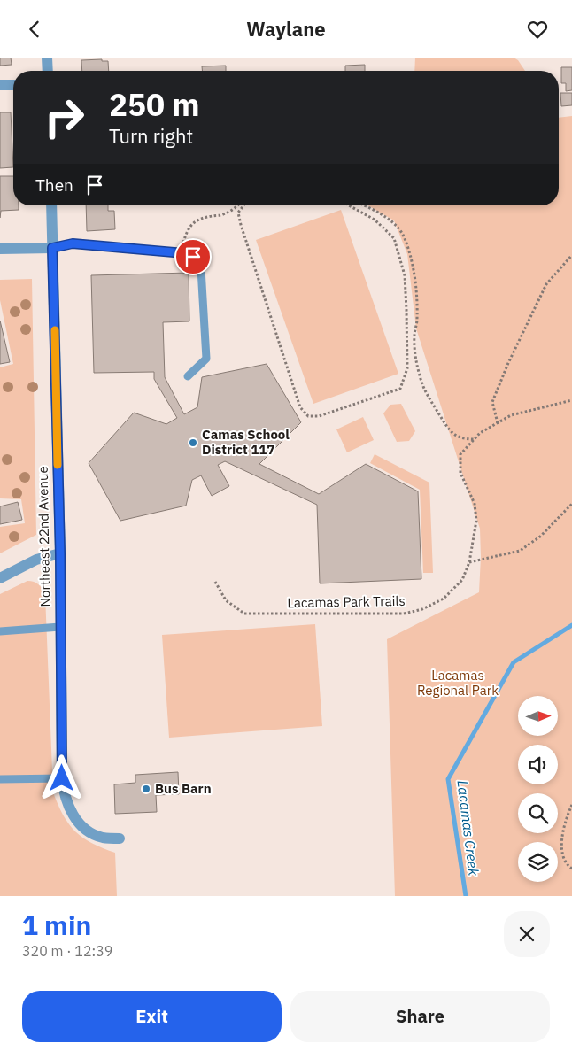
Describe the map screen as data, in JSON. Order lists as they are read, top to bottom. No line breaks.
{"streets":{"street":["Northeast 22nd Avenue"],"path":["Lacamas Park Trails"]},"water":["Lacamas Creek"],"parks":["Lacamas Regional Park"],"places":["Camas School District 117","Bus Barn"],"north":"right","page":{"header":"Waylane","turn":["250 m","Turn right"],"then":"Then","heading":["1 min","320 m · 12:39"],"buttons":["Exit","Share"]}}
